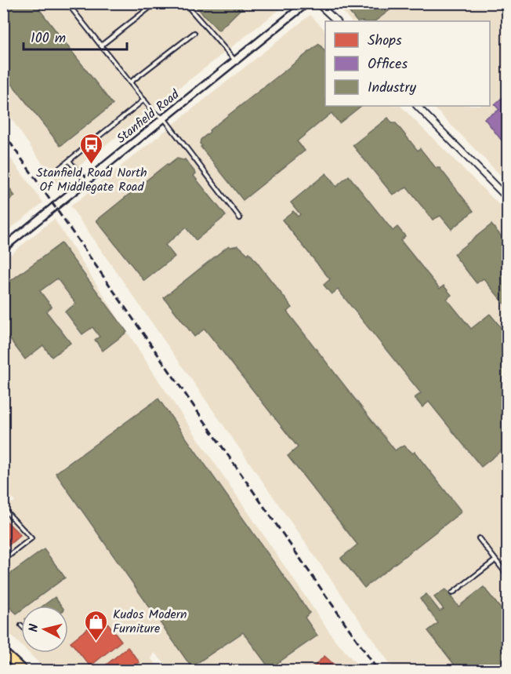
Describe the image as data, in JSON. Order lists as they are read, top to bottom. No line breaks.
{"streets":{"street":["Stanfield Road"]},"places":{"bus stop":["Stanfield Road North Of Middlegate Road"],"shop":["Kudos Modern Furniture"]},"legend":["Shops","Offices","Industry"],"scale_bar":"100 m","north":"left"}
